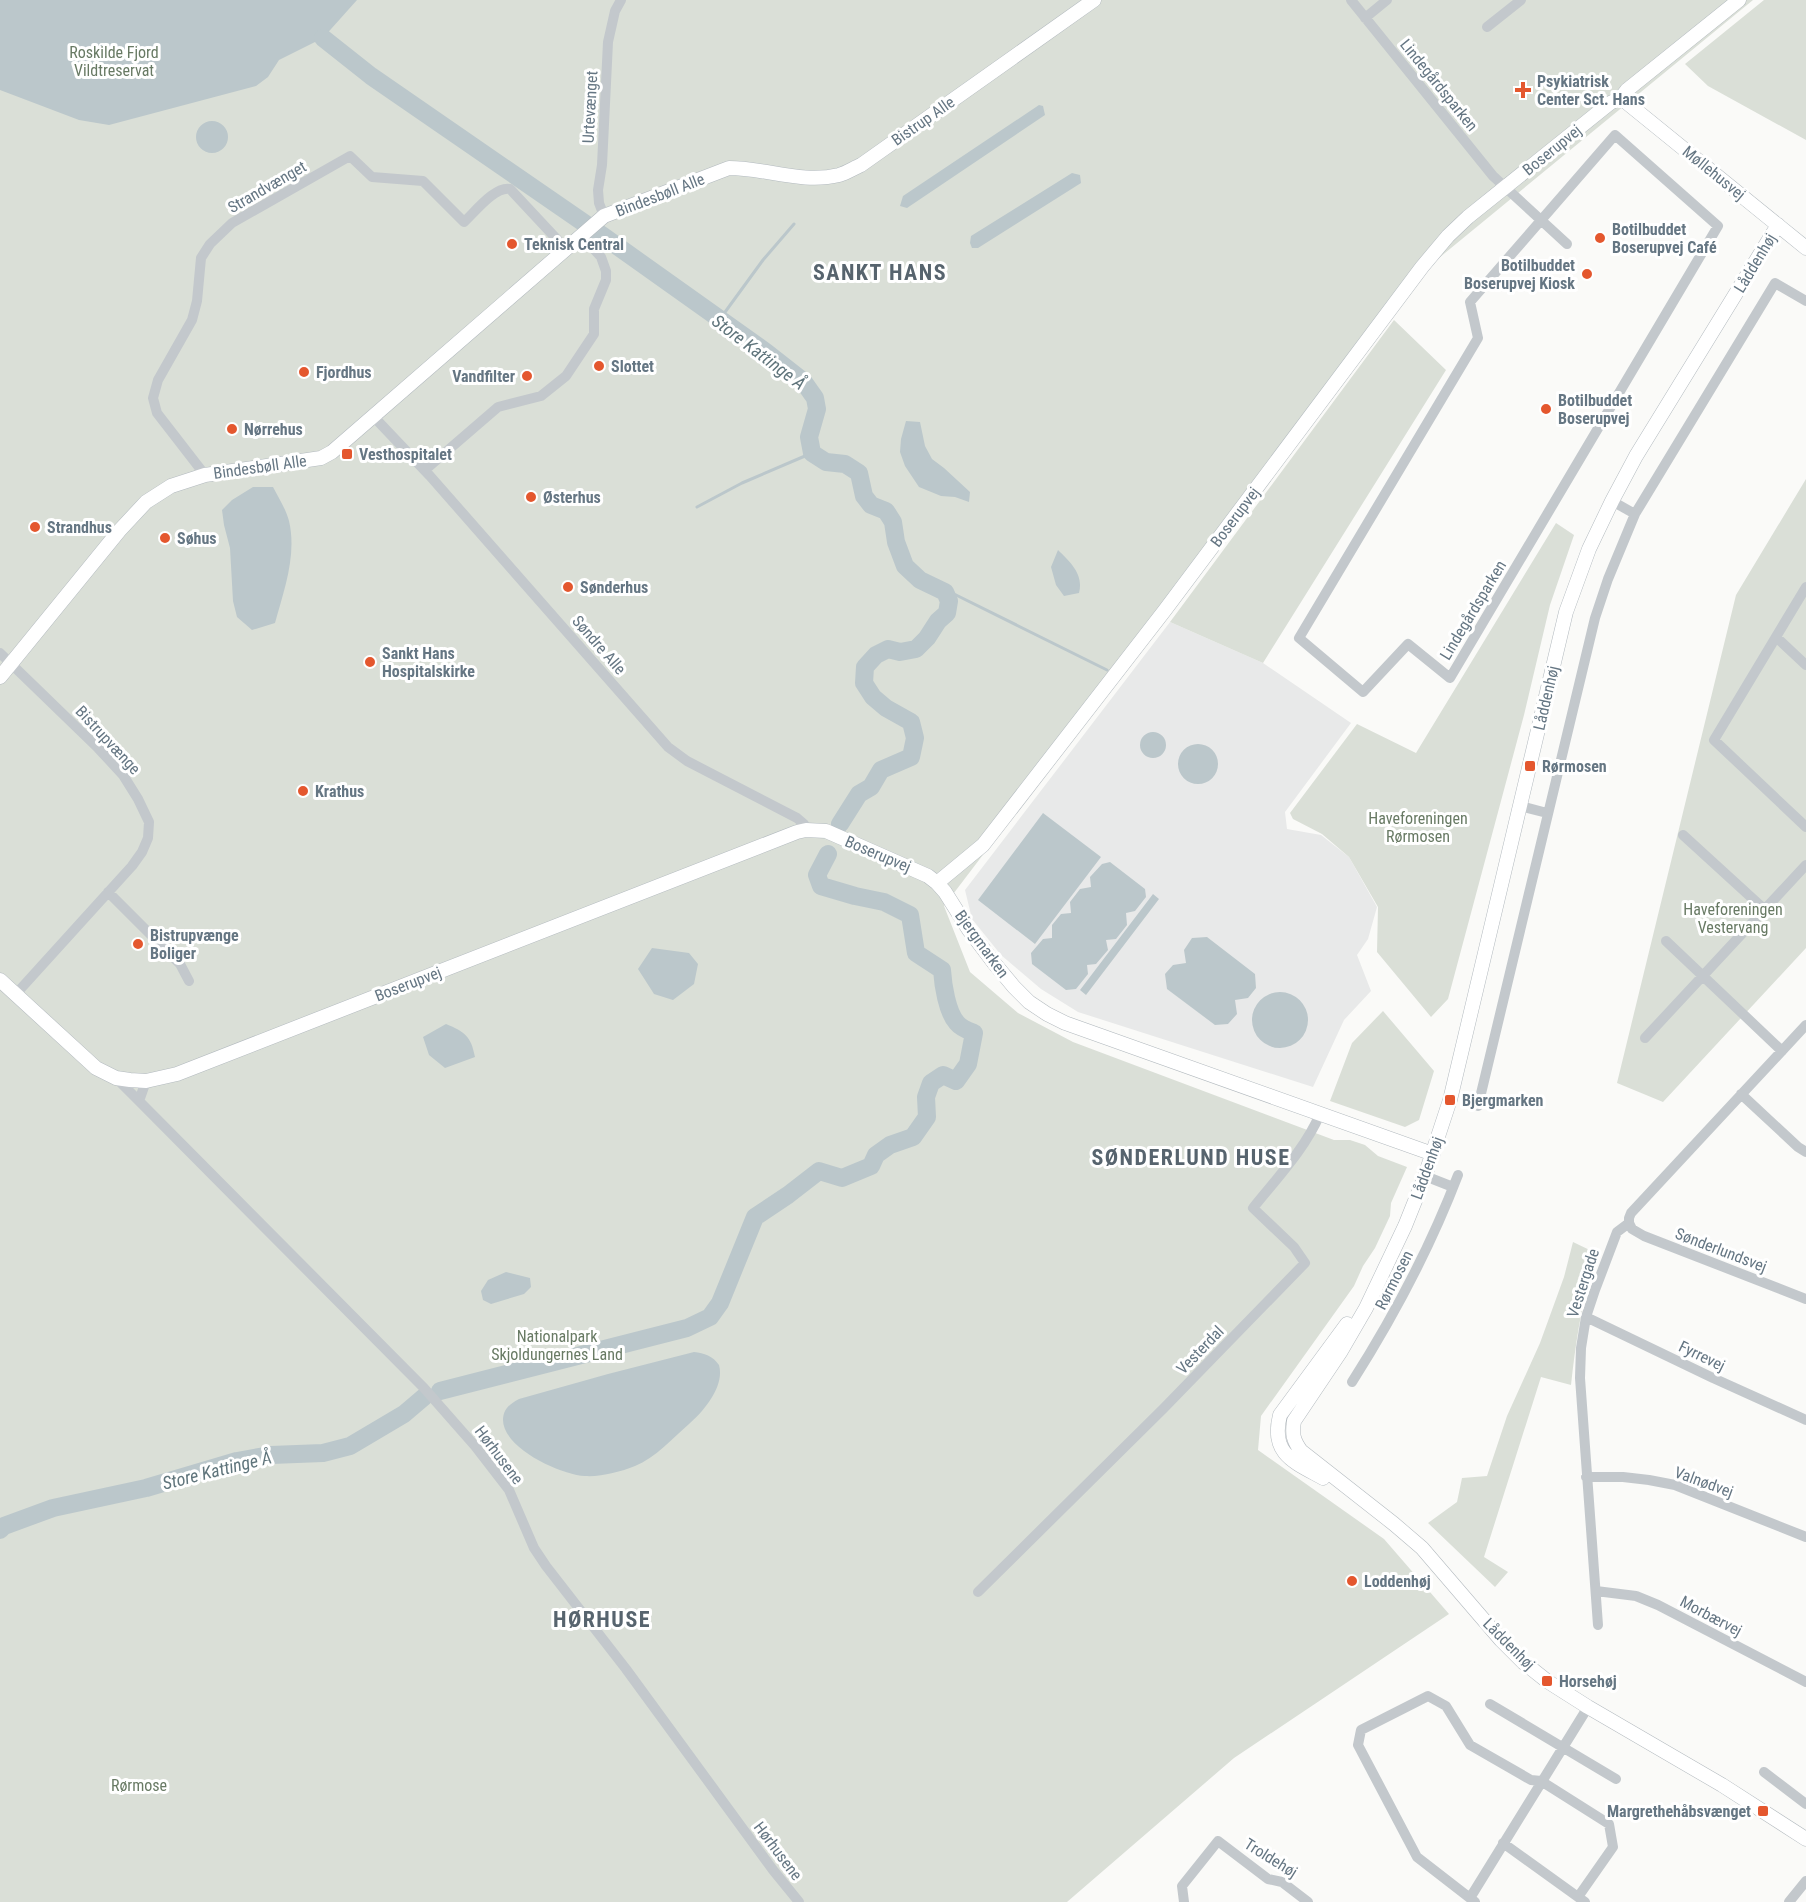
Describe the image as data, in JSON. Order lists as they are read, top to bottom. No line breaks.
{"streets":{"street":["Lindegårdsparken","Urtevænget","Bistrup Alle","Boserupvej","Møllehusvej","Strandvænget","Bindesbøll Alle","Låddenhøj","Søndre Alle","Bistrupvænge","Bjergmarken","Sønderlundsvej","Rørmosen","Vestergade","Vesterdal","Fyrrevej","Hørhusene","Valnødvej","Morbærvej","Troldehøj"]},"crossings":[["Lindegårdsparken","Boserupvej"],["Urtevænget","Bindesbøll Alle"],["Bistrup Alle","Bindesbøll Alle"],["Boserupvej","Møllehusvej"],["Boserupvej","Søndre Alle"],["Boserupvej","Bistrupvænge"],["Boserupvej","Bjergmarken"],["Boserupvej","Hørhusene"],["Møllehusvej","Låddenhøj"],["Strandvænget","Bindesbøll Alle"],["Bindesbøll Alle","Søndre Alle"],["Bindesbøll Alle","Bistrupvænge"],["Låddenhøj","Bjergmarken"],["Bjergmarken","Vesterdal"],["Sønderlundsvej","Vestergade"],["Vestergade","Fyrrevej"],["Vestergade","Valnødvej"],["Vestergade","Morbærvej"]],"districts":["SANKT HANS","SØNDERLUND HUSE","HØRHUSE"],"water":["Store Kattinge Å"],"parks":["Roskilde Fjord Vildtreservat","Haveforeningen Rørmosen","Haveforeningen Vestervang","Nationalpark Skjoldungernes Land","Rørmose"],"places":{"health":["Psykiatrisk Center Sct. Hans"],"other":["Botilbuddet Boserupvej Café","Teknisk Central","Botilbuddet Boserupvej Kiosk","Slottet","Fjordhus","Vandfilter","Botilbuddet Boserupvej","Nørrehus","Østerhus","Strandhus","Søhus","Sønderhus","Sankt Hans Hospitalskirke","Krathus","Bistrupvænge Boliger","Loddenhøj"],"transit":["Vesthospitalet","Rørmosen","Bjergmarken","Horsehøj","Margrethehåbsvænget"]}}
